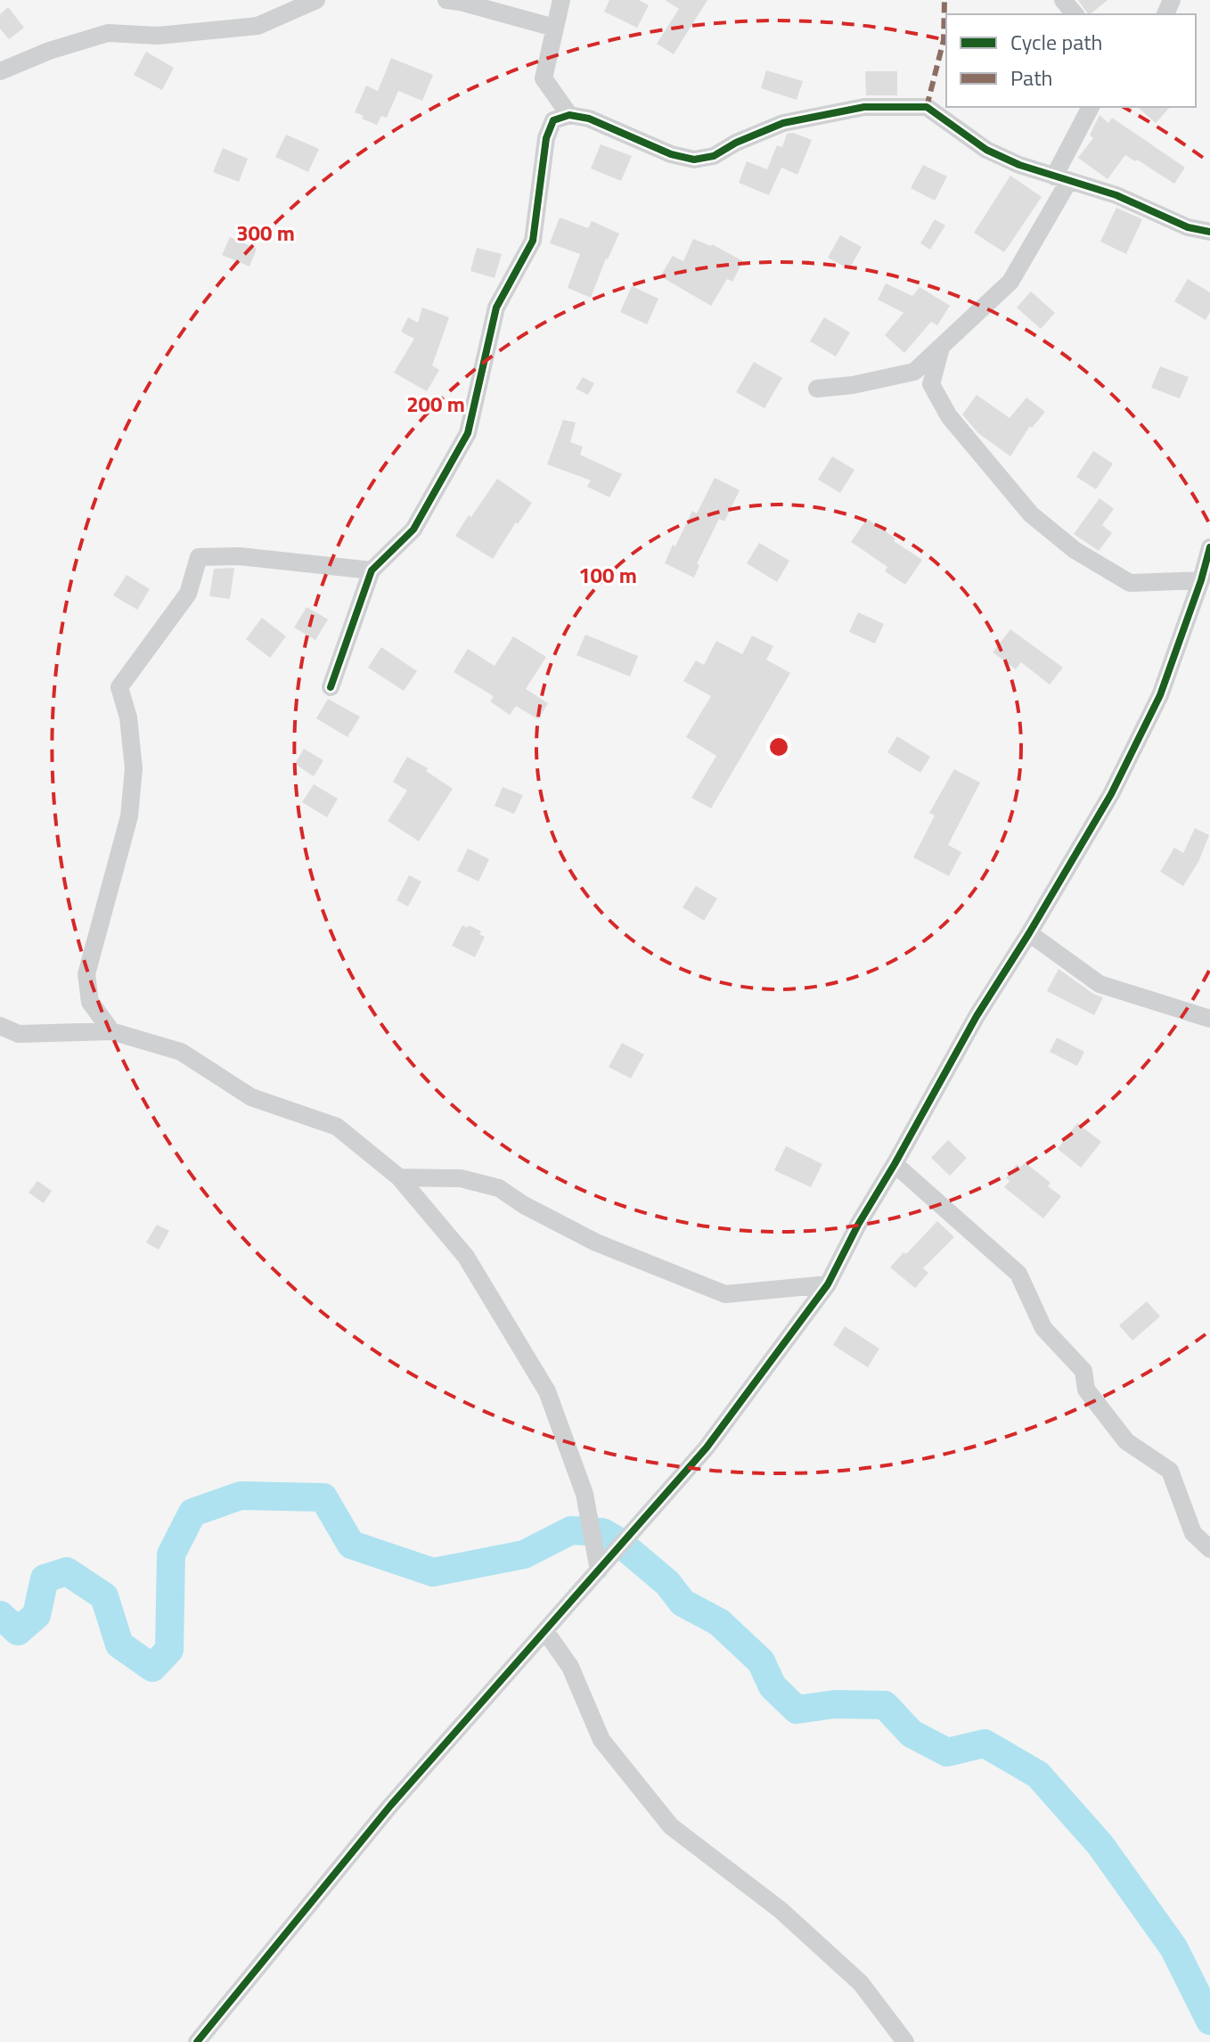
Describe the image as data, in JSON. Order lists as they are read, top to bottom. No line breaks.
{"legend":["Cycle path","Path"],"rings":["300 m","200 m","100 m"]}
